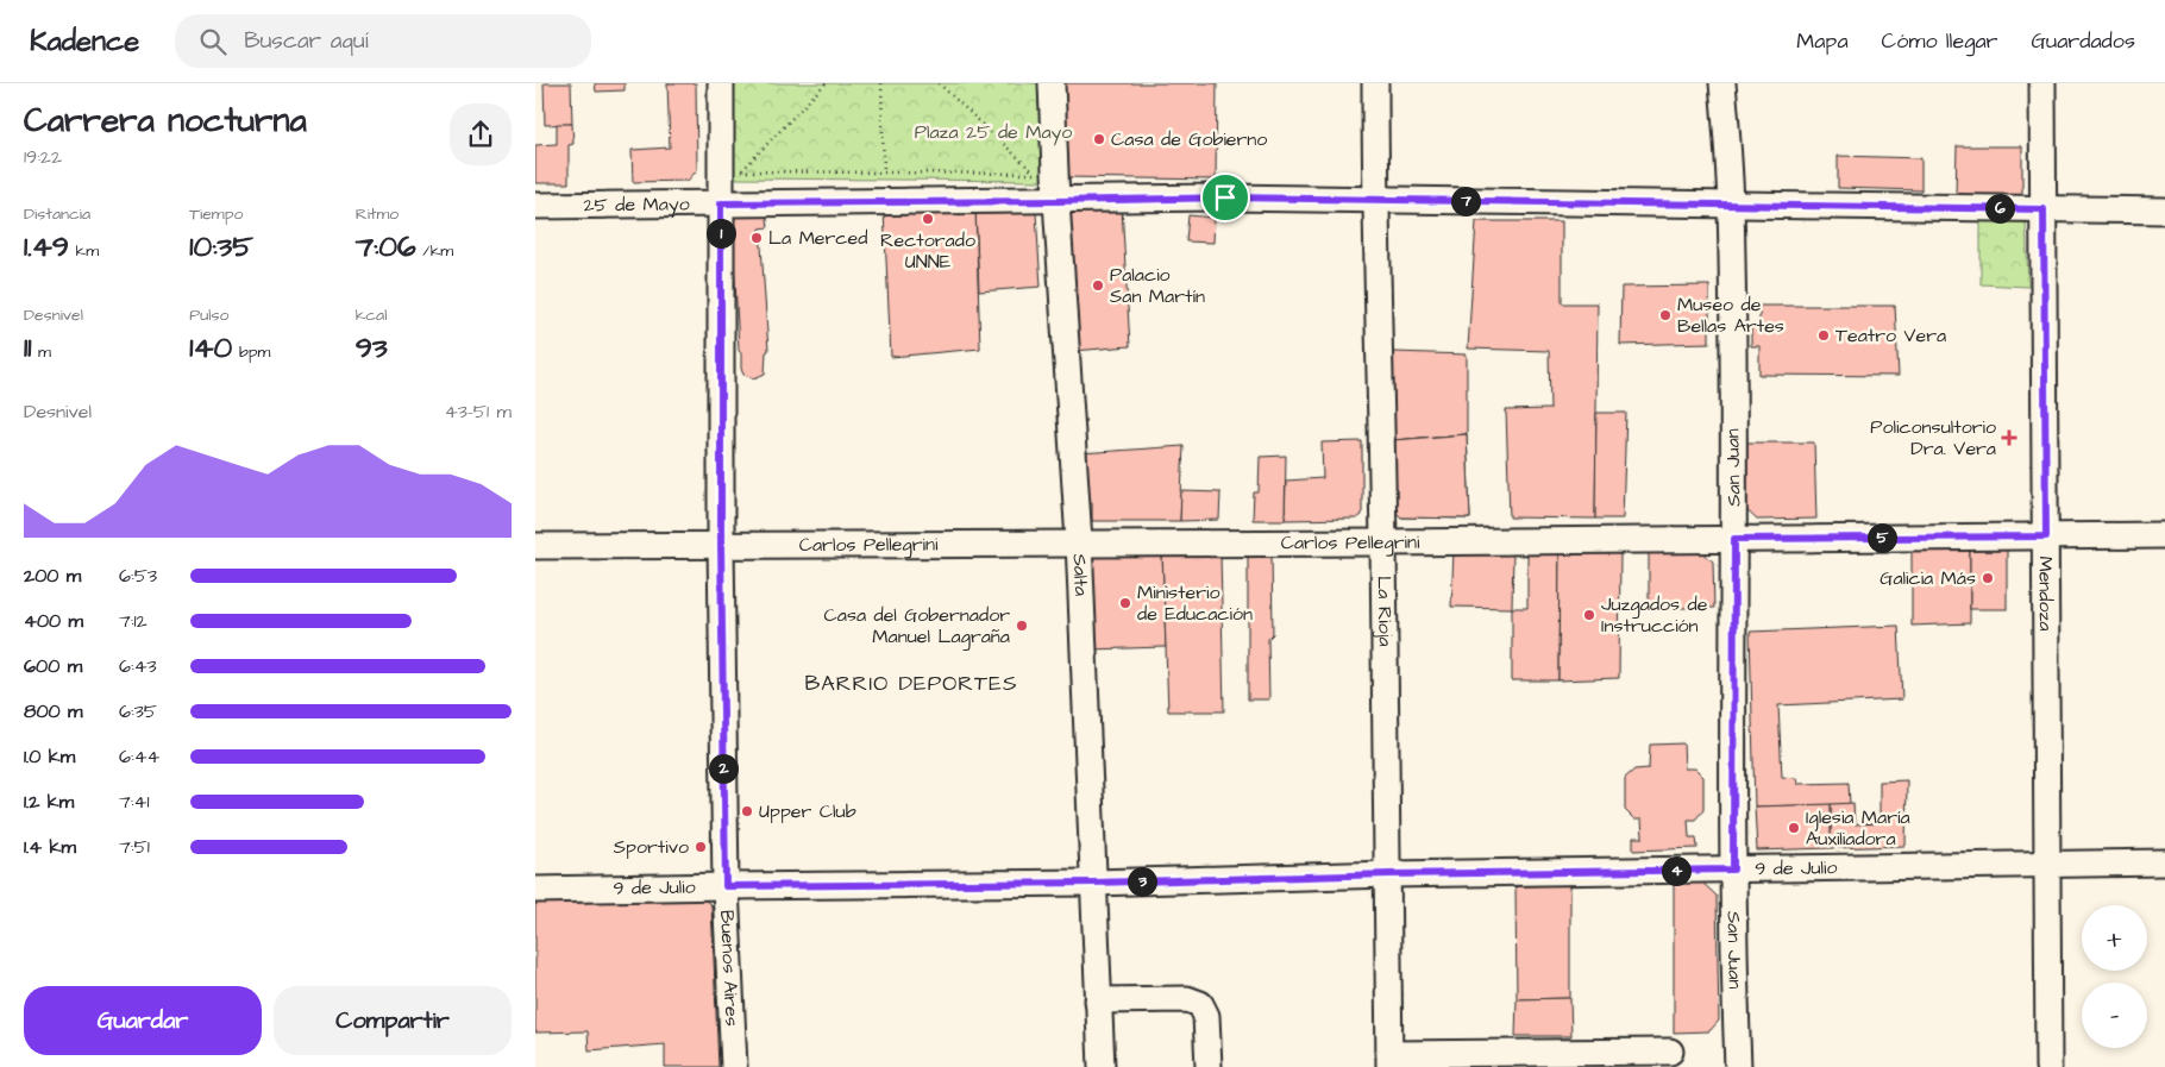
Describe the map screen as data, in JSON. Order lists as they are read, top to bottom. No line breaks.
{"streets":{"street":["25 de Mayo","San Juan","Carlos Pellegrini","Salta","Mendoza","La Rioja","9 de Julio","Buenos Aires"]},"crossings":[["25 de Mayo","San Juan"],["25 de Mayo","Salta"],["25 de Mayo","Mendoza"],["25 de Mayo","La Rioja"],["25 de Mayo","Buenos Aires"],["San Juan","Carlos Pellegrini"],["San Juan","9 de Julio"],["Carlos Pellegrini","Salta"],["Carlos Pellegrini","Mendoza"],["Carlos Pellegrini","La Rioja"],["Carlos Pellegrini","Buenos Aires"],["Salta","9 de Julio"],["Mendoza","9 de Julio"],["La Rioja","9 de Julio"],["9 de Julio","Buenos Aires"]],"districts":["BARRIO DEPORTES"],"parks":["Plaza 25 de Mayo"],"places":{"other":["Casa de Gobierno","Rectorado UNNE","La Merced","Palacio San Martín","Museo de Bellas Artes","Teatro Vera","Galicia Más","Ministerio de Educación","Juzgados de Instrucción","Casa del Gobernador Manuel Lagraña","Upper Club","Iglesia María Auxiliadora","Sportivo"],"health":["Policonsultorio Dra. Vera"]},"page":{"header":"Kadence","search":"Buscar aquí","nav":["Mapa","Cómo llegar","Guardados"],"heading":["Carrera nocturna","19:22"],"stats":[["Distancia","1.49 km"],["Tiempo","10:35"],["Ritmo","7:06 /km"],["Desnivel","11 m"],["Pulso","140 bpm"],["kcal","93"]],"pins":["7","6","1","5","2","4","3"],"chart":["Desnivel","43–51 m"],"list":[{"name":"200 m","note":"6:53"},{"name":"400 m","note":"7:12"},{"name":"600 m","note":"6:43"},{"name":"800 m","note":"6:35"},{"name":"1.0 km","note":"6:44"},{"name":"1.2 km","note":"7:41"},{"name":"1.4 km","note":"7:51"}],"map_buttons":["+","−"],"buttons":["Guardar","Compartir"]}}
